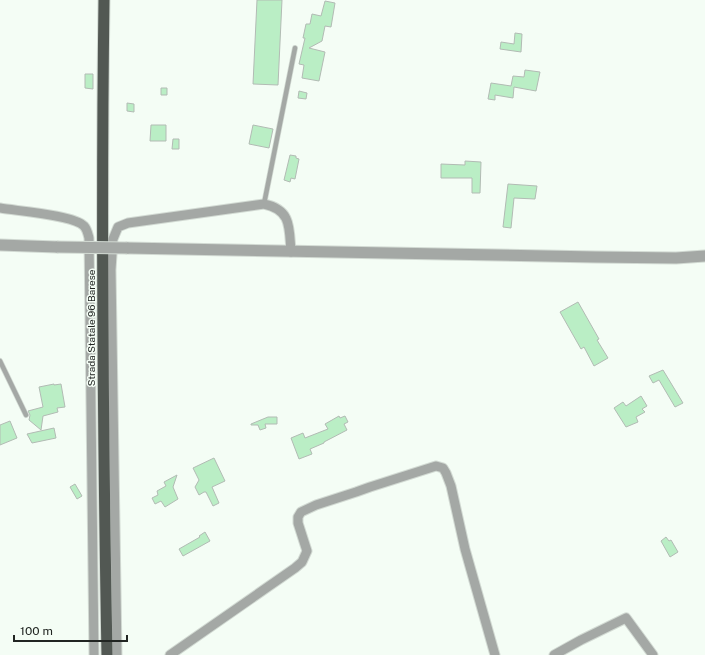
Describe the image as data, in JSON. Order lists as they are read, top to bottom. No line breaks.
{"streets":{"highway":["Strada Statale 96 Barese"]},"scale_bar":"100 m"}
